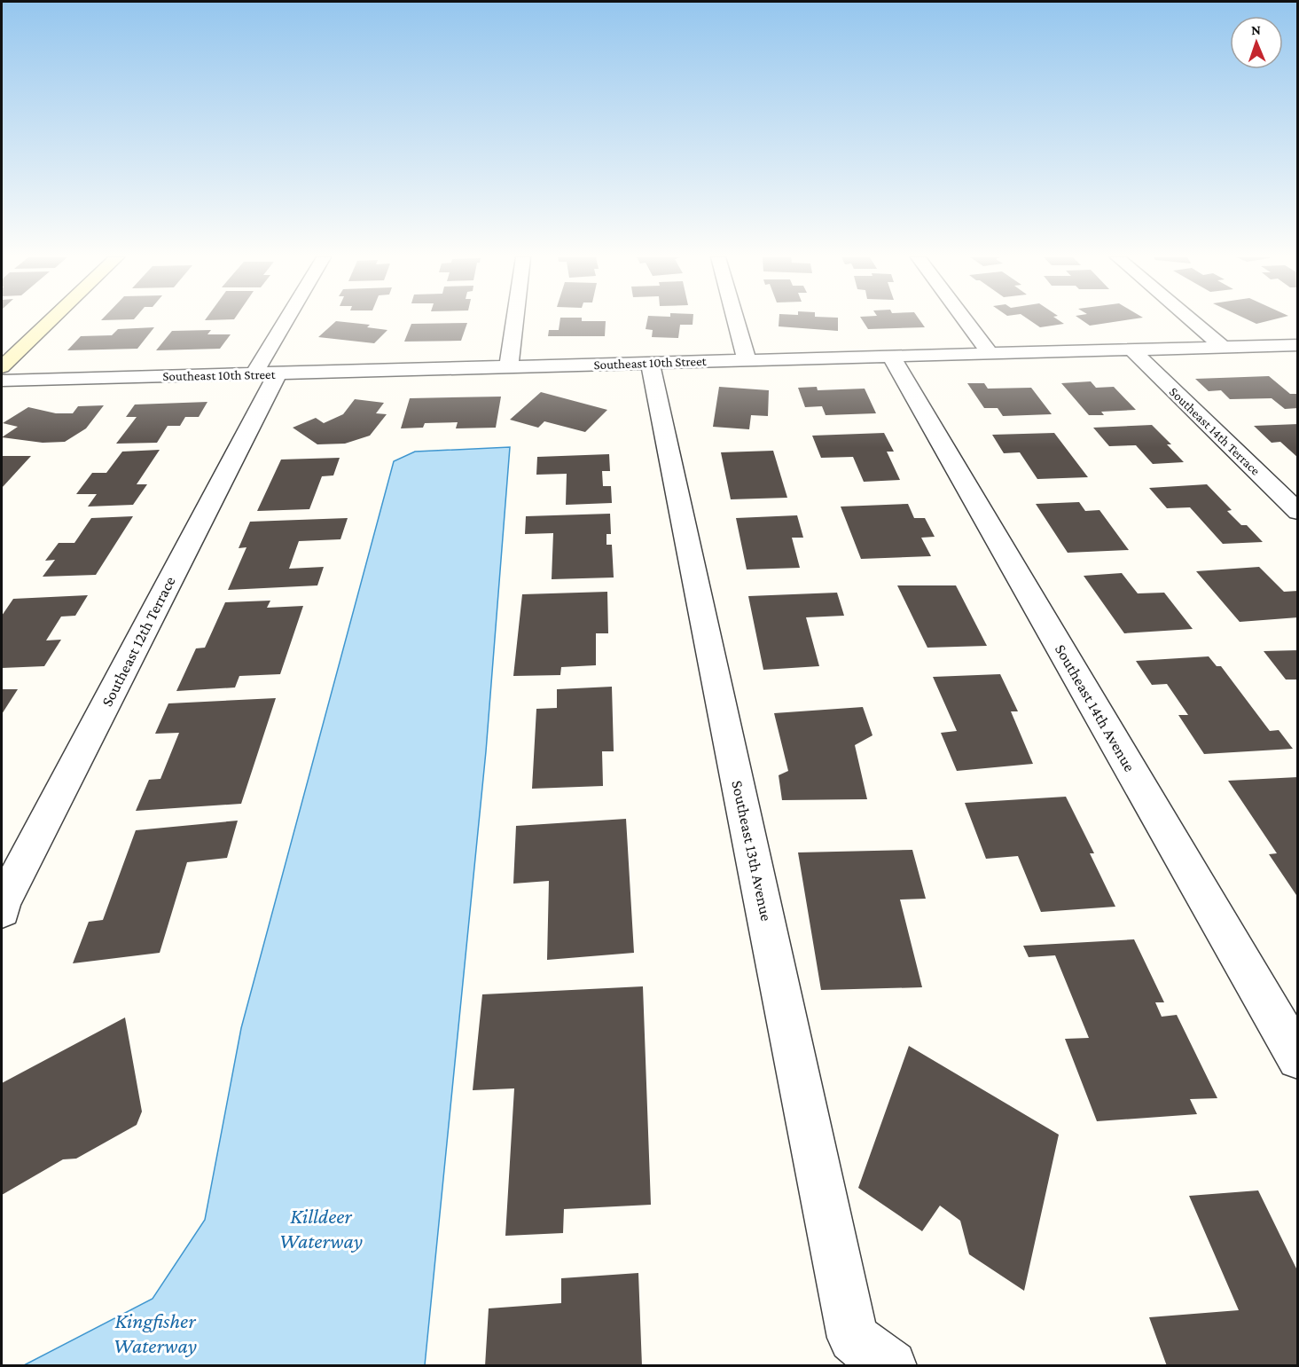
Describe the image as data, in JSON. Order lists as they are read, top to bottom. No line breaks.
{"streets":{"street":["Southeast 10th Street","Southeast 14th Terrace","Southeast 12th Terrace","Southeast 14th Avenue","Southeast 13th Avenue"]},"crossings":[["Southeast 10th Street","Southeast 14th Terrace"],["Southeast 10th Street","Southeast 12th Terrace"],["Southeast 10th Street","Southeast 14th Avenue"],["Southeast 10th Street","Southeast 13th Avenue"]],"water":["Killdeer Waterway","Kingfisher Waterway"],"north":"top"}
